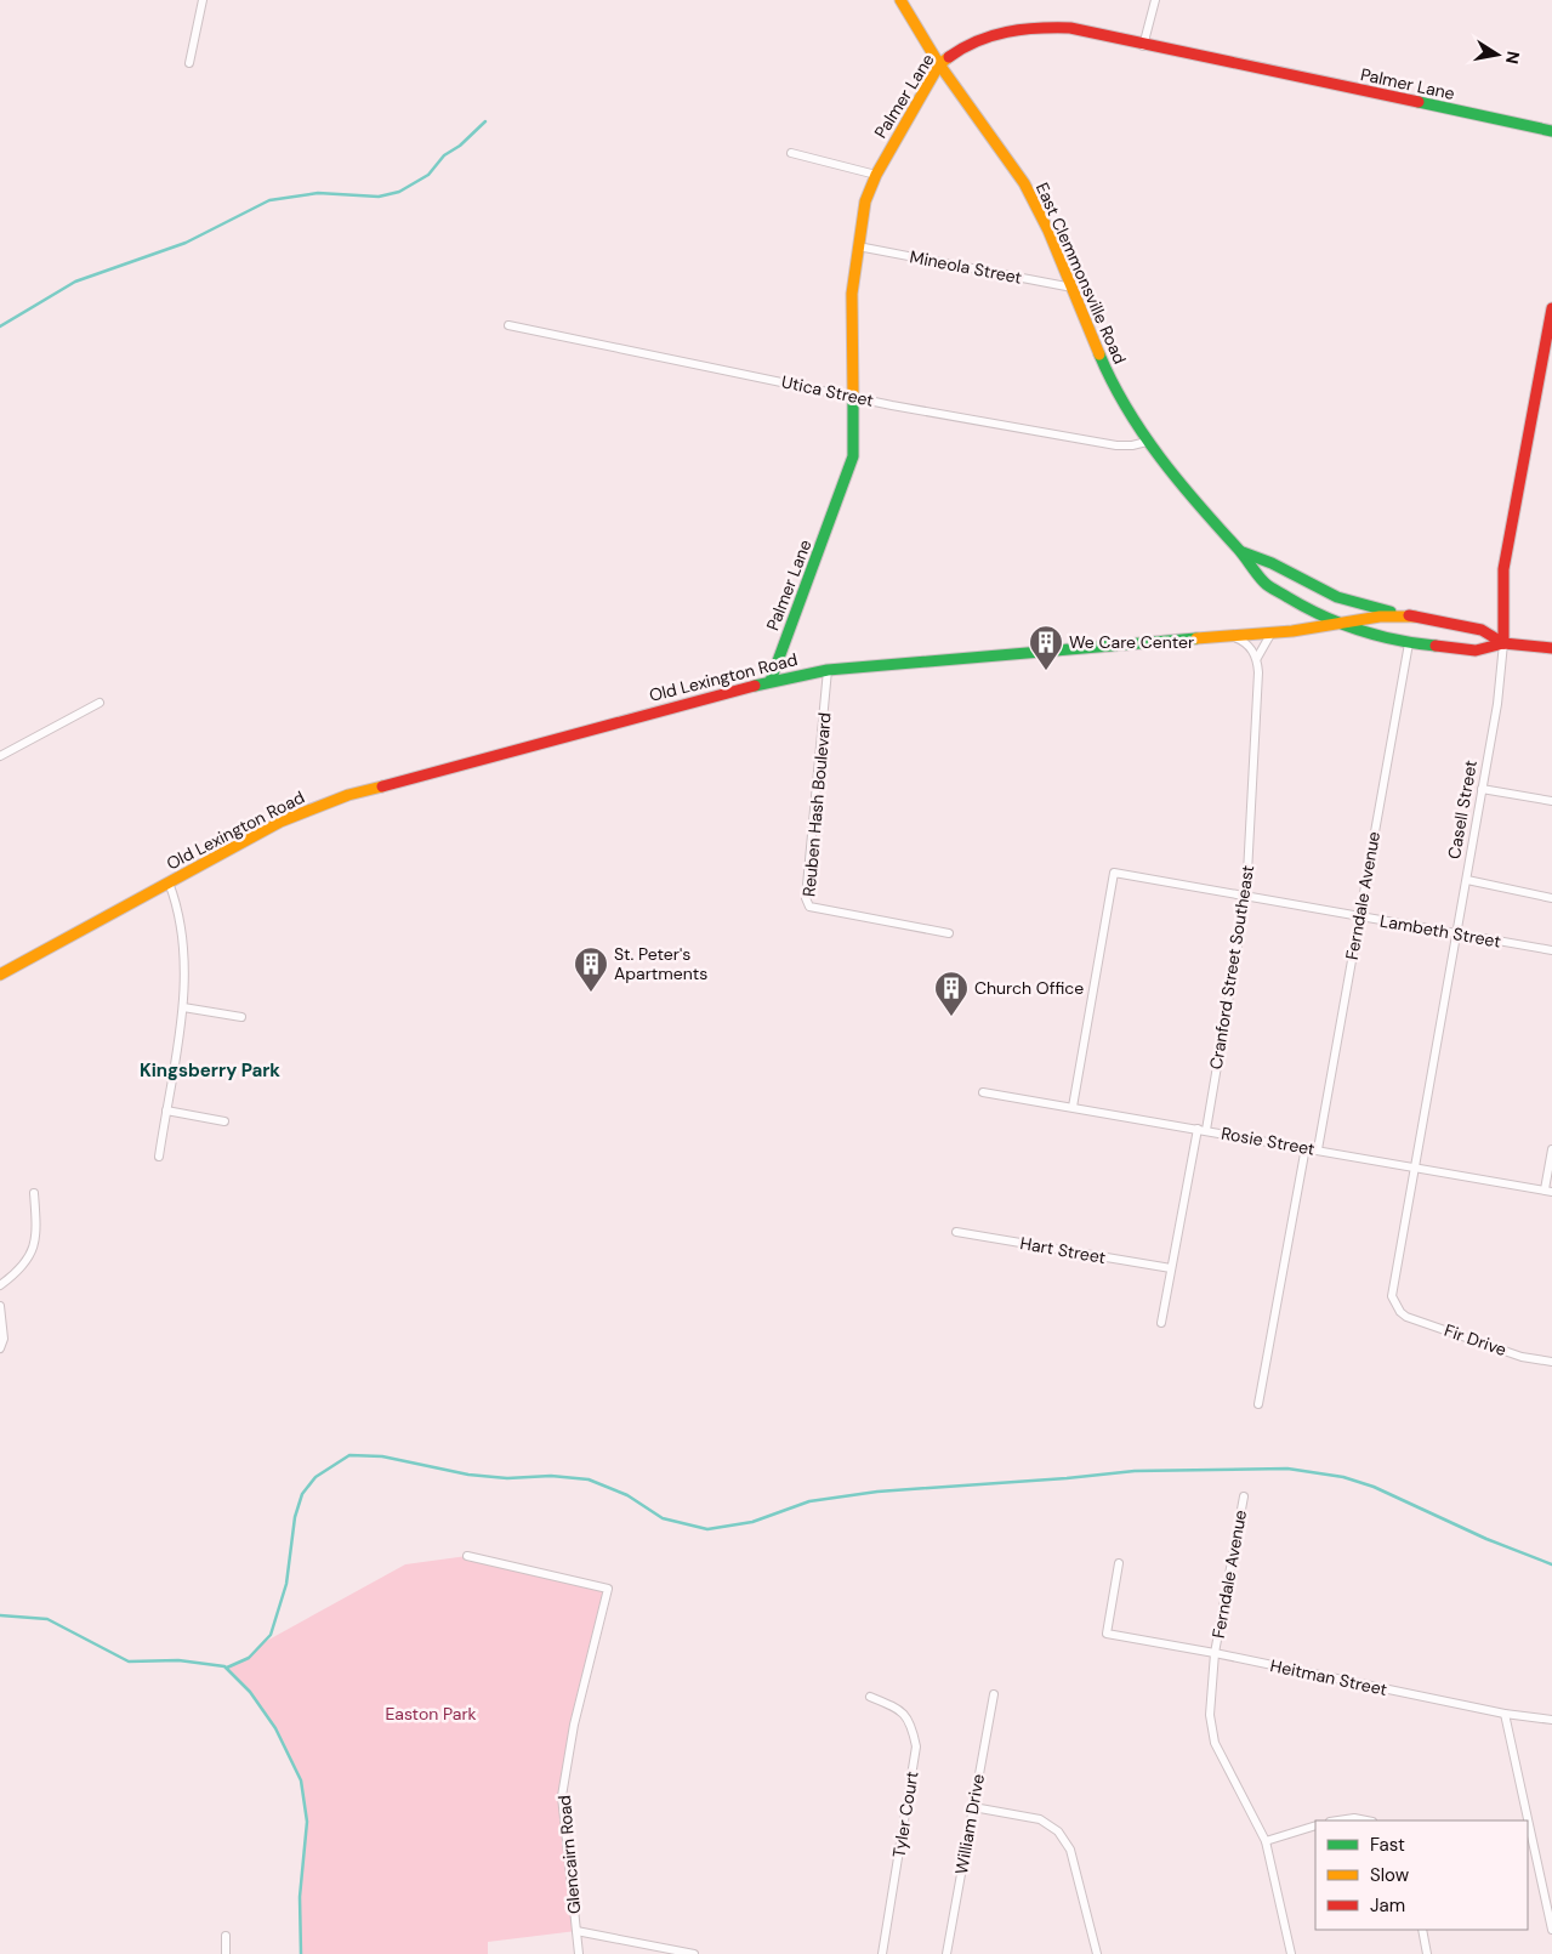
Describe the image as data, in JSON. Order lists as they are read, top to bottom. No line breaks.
{"streets":{"street":["Palmer Lane","Mineola Street","East Clemmonsville Road","Utica Street","Old Lexington Road","Reuben Hash Boulevard","Casell Street","Ferndale Avenue","Lambeth Street","Cranford Street Southeast","Rosie Street","Hart Street","Fir Drive","Heitman Street","Tyler Court","William Drive","Glencairn Road"]},"crossings":[["Palmer Lane","Mineola Street"],["Palmer Lane","East Clemmonsville Road"],["Palmer Lane","Utica Street"],["Palmer Lane","Old Lexington Road"],["Mineola Street","East Clemmonsville Road"],["East Clemmonsville Road","Utica Street"],["East Clemmonsville Road","Old Lexington Road"],["Old Lexington Road","Reuben Hash Boulevard"],["Old Lexington Road","Casell Street"],["Old Lexington Road","Ferndale Avenue"],["Casell Street","Lambeth Street"],["Casell Street","Rosie Street"],["Casell Street","Fir Drive"],["Ferndale Avenue","Lambeth Street"],["Ferndale Avenue","Rosie Street"],["Ferndale Avenue","Heitman Street"],["Lambeth Street","Cranford Street Southeast"],["Lambeth Street","Rosie Street"],["Cranford Street Southeast","Rosie Street"],["Cranford Street Southeast","Hart Street"]],"districts":["Kingsberry Park"],"parks":["Easton Park"],"places":{"building":["We Care Center","St. Peter's Apartments","Church Office"]},"legend":["Fast","Slow","Jam"],"north":"right"}
